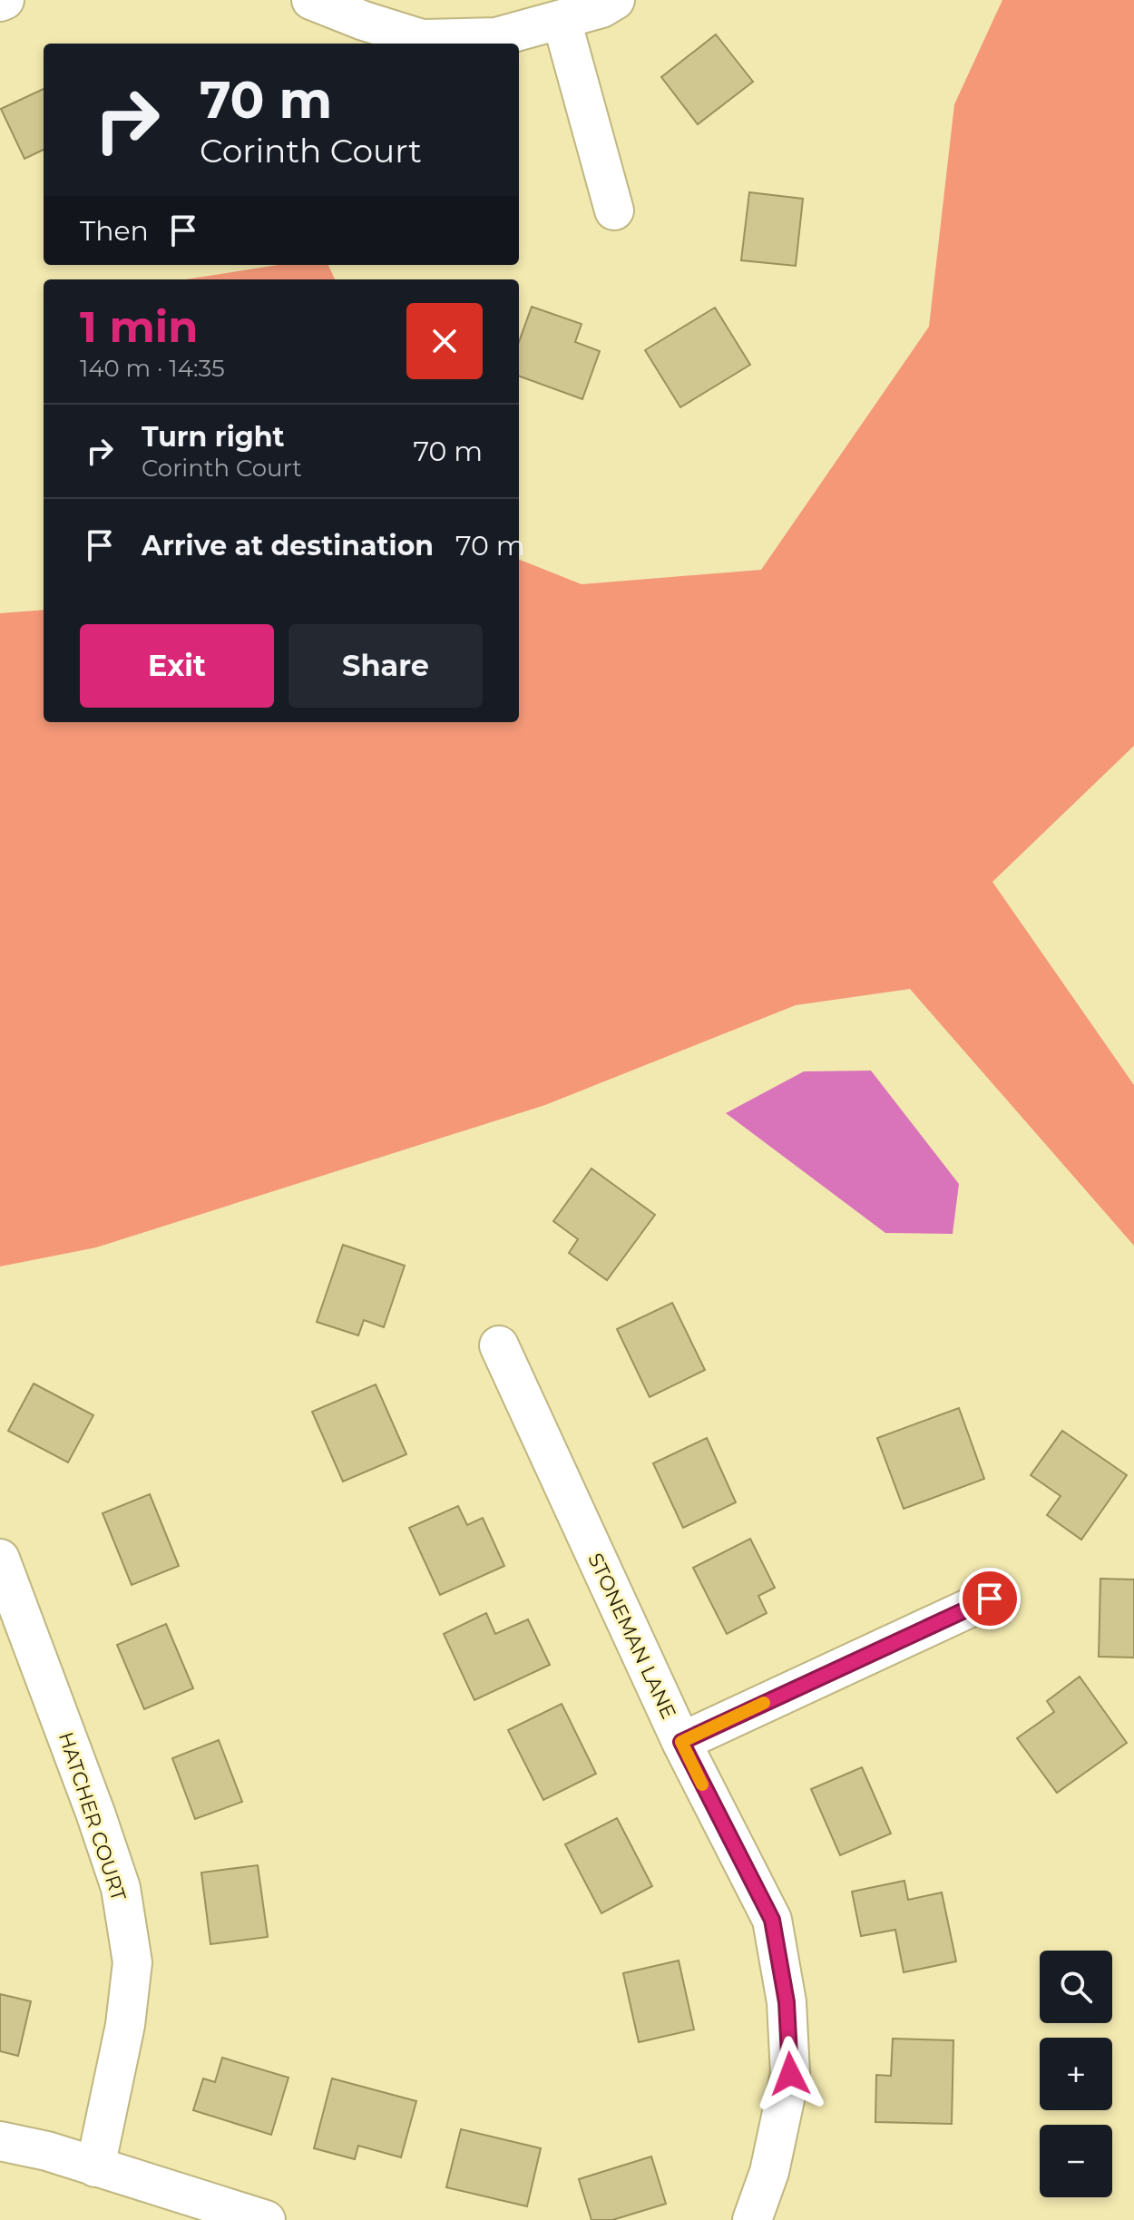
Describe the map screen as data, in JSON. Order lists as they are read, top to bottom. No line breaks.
{"streets":{"street":["STONEMAN LANE","HATCHER COURT"]},"page":{"turn":["70 m","Corinth Court"],"then":"Then","heading":["1 min","140 m · 14:35"],"list":[{"name":"Turn right","note":"Corinth Court","value":"70 m"},{"name":"Arrive at destination","value":"70 m"}],"buttons":["Exit","Share"],"map_buttons":["+","−"]}}
